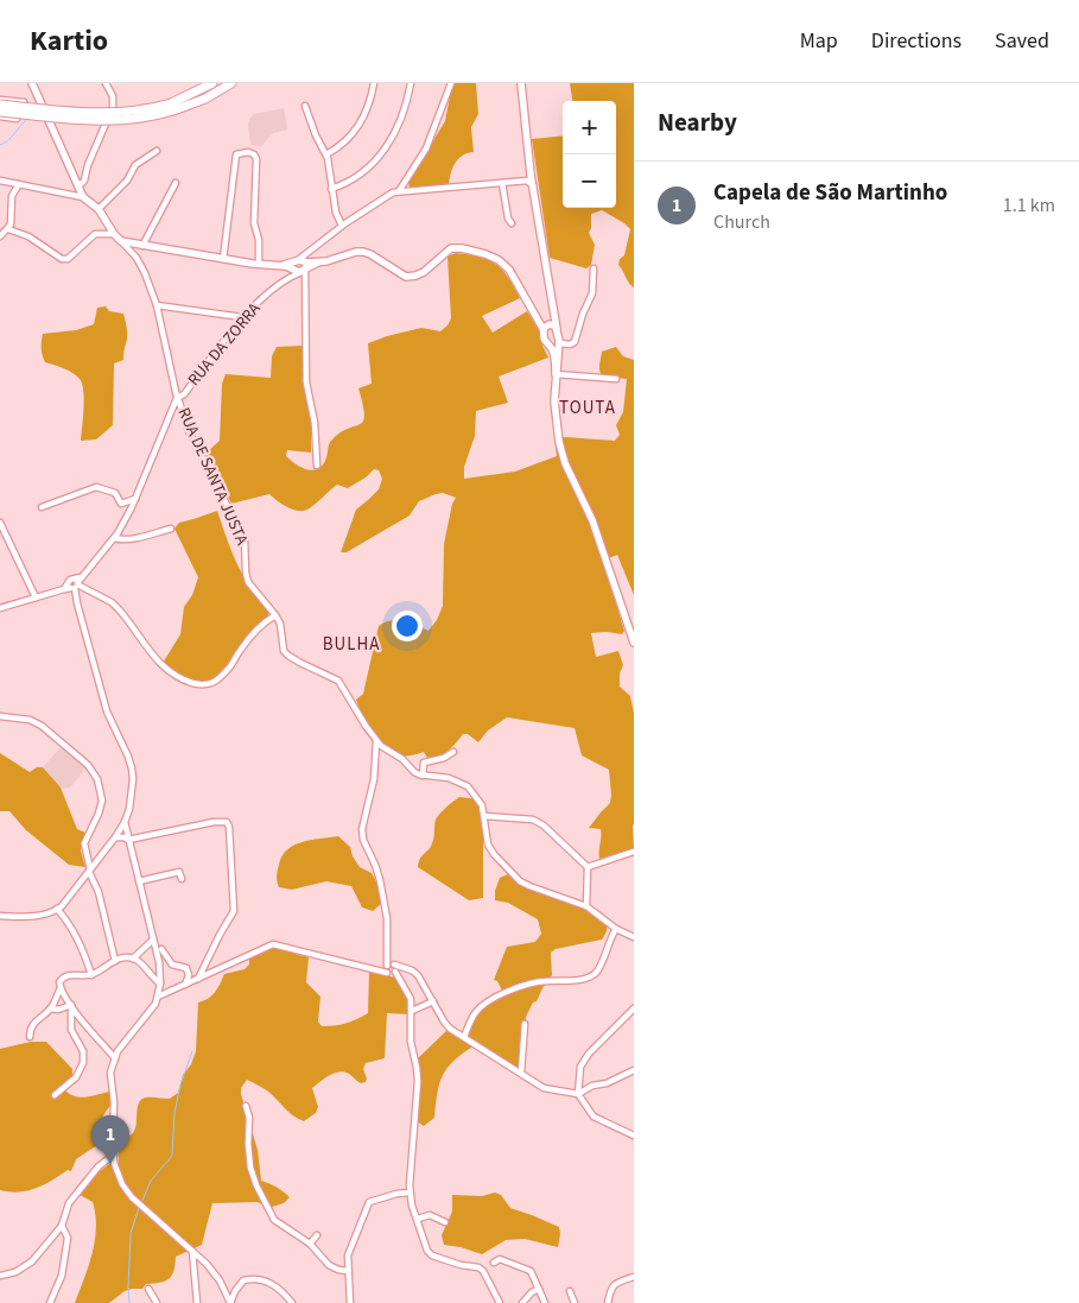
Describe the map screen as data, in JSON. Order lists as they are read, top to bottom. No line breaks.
{"streets":{"street":["RUA DA ZORRA","RUA DE SANTA JUSTA"]},"crossings":[["RUA DA ZORRA","RUA DE SANTA JUSTA"]],"districts":["TOUTA","BULHA"],"page":{"header":"Kartio","nav":["Map","Directions","Saved"],"heading":"Nearby","map_buttons":["+","−"],"list":[{"mark":"1","name":"Capela de São Martinho","note":"Church","value":"1.1 km"}],"pins":"1"}}
